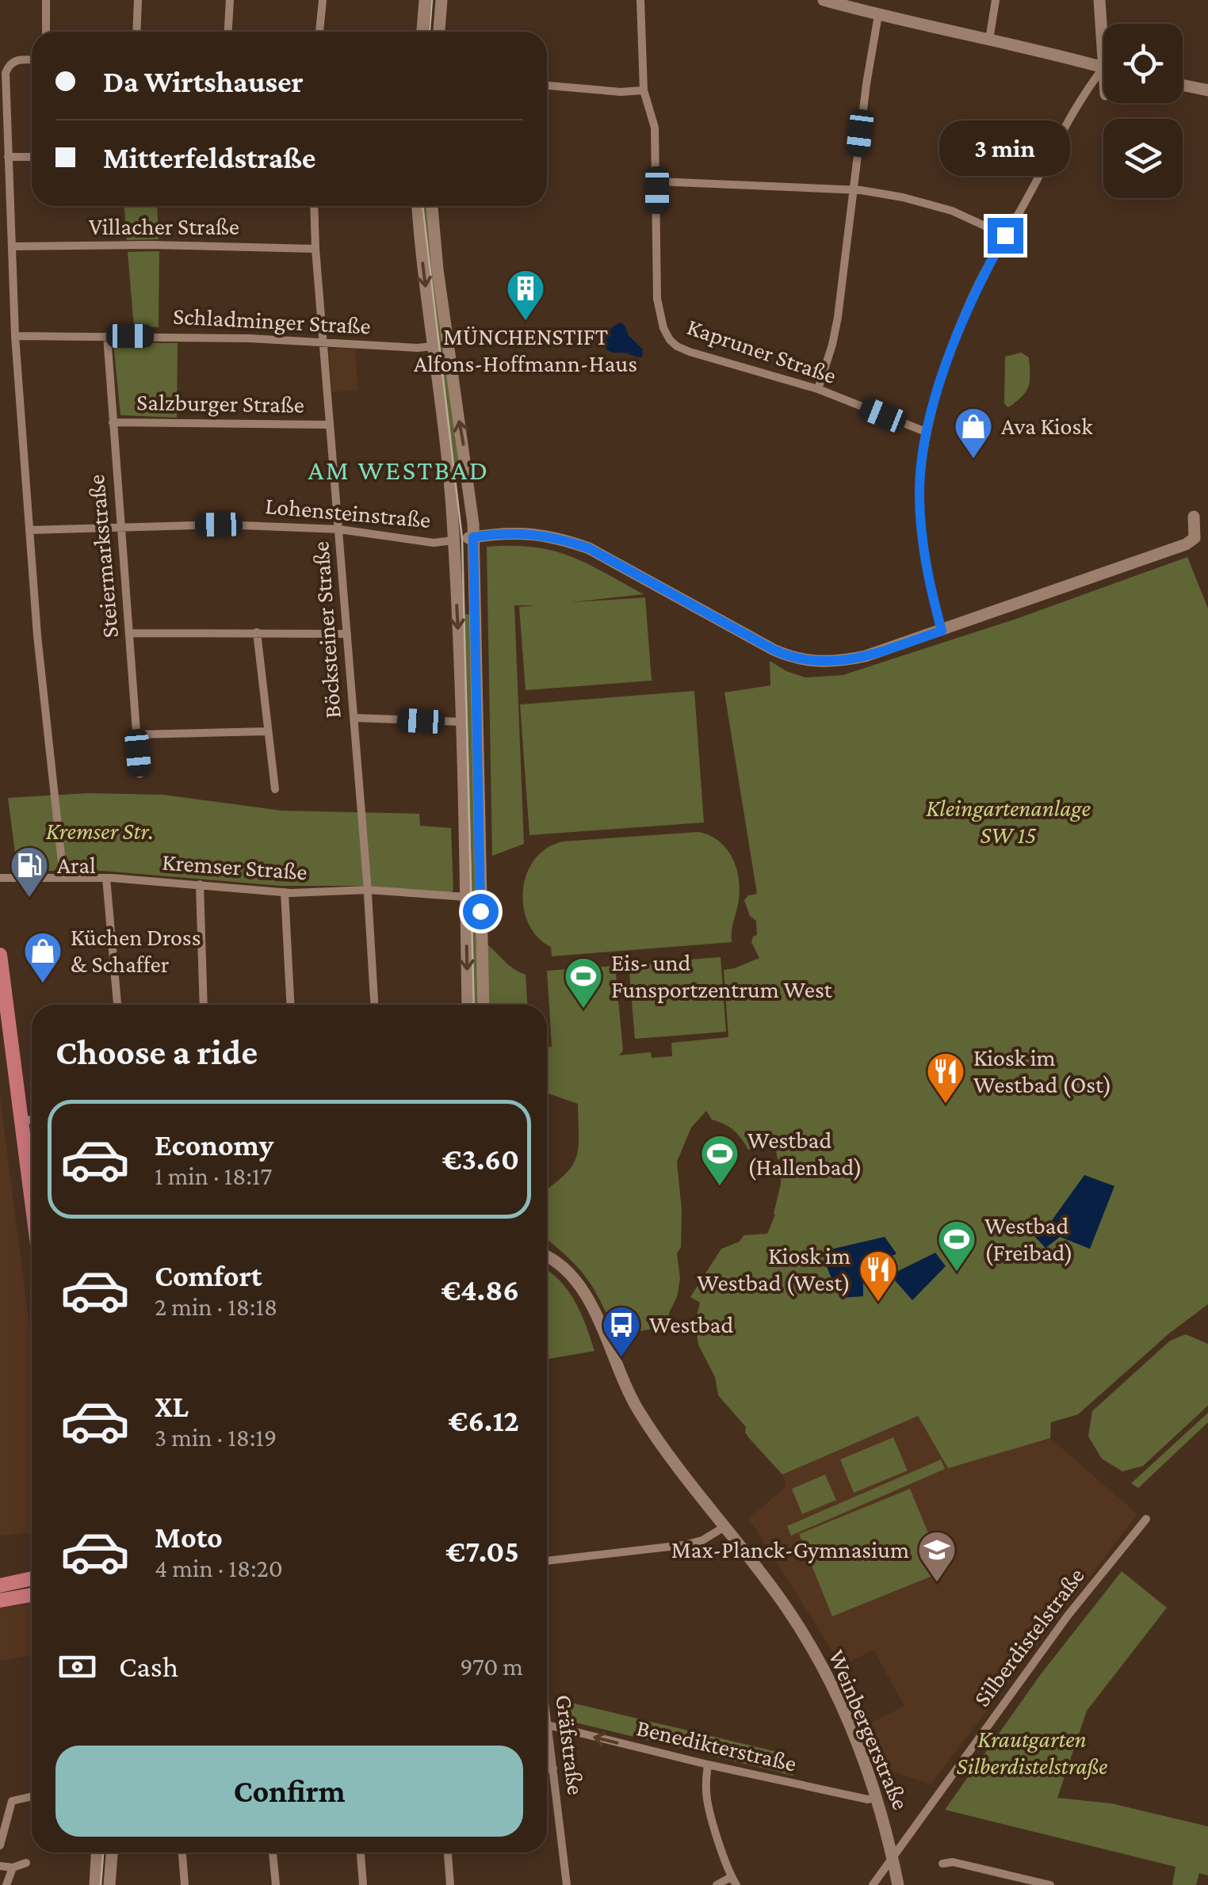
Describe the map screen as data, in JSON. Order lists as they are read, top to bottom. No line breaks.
{"streets":{"main road":["Lohensteinstraße","Weinbergerstraße"],"street":["Villacher Straße","Schladminger Straße","Kapruner Straße","Salzburger Straße","Steiermarkstraße","Böcksteiner Straße","Kremser Straße","Silberdistelstraße","Gräfstraße","Benedikterstraße"]},"crossings":[["Villacher Straße","Böcksteiner Straße"],["Schladminger Straße","Steiermarkstraße"],["Schladminger Straße","Böcksteiner Straße"],["Salzburger Straße","Steiermarkstraße"],["Salzburger Straße","Böcksteiner Straße"],["Lohensteinstraße","Steiermarkstraße"],["Lohensteinstraße","Böcksteiner Straße"],["Böcksteiner Straße","Kremser Straße"],["Silberdistelstraße","Weinbergerstraße"],["Weinbergerstraße","Benedikterstraße"],["Gräfstraße","Benedikterstraße"]],"one_way":["Benedikterstraße"],"districts":["AM WESTBAD"],"parks":["Kleingartenanlage SW 15","Kremser Str.","Krautgarten Silberdistelstraße"],"places":{"building":["MÜNCHENSTIFT Alfons-Hoffmann-Haus"],"shop":["Ava Kiosk","Küchen Dross & Schaffer"],"fuel station":["Aral"],"sports":["Eis- und Funsportzentrum West","Westbad (Hallenbad)","Westbad (Freibad)"],"restaurant":["Kiosk im Westbad (Ost)","Kiosk im Westbad (West)"],"bus stop":["Westbad"],"school or university":["Max-Planck-Gymnasium"]},"page":{"banner":["Da Wirtshauser","Mitterfeldstraße"],"bubble":"3 min","heading":"Choose a ride","list":[{"name":"Economy","note":"1 min · 18:17","value":"€3.60"},{"name":"Comfort","note":"2 min · 18:18","value":"€4.86"},{"name":"XL","note":"3 min · 18:19","value":"€6.12"},{"name":"Moto","note":"4 min · 18:20","value":"€7.05"}],"pay":["Cash","970 m"],"buttons":"Confirm"}}
